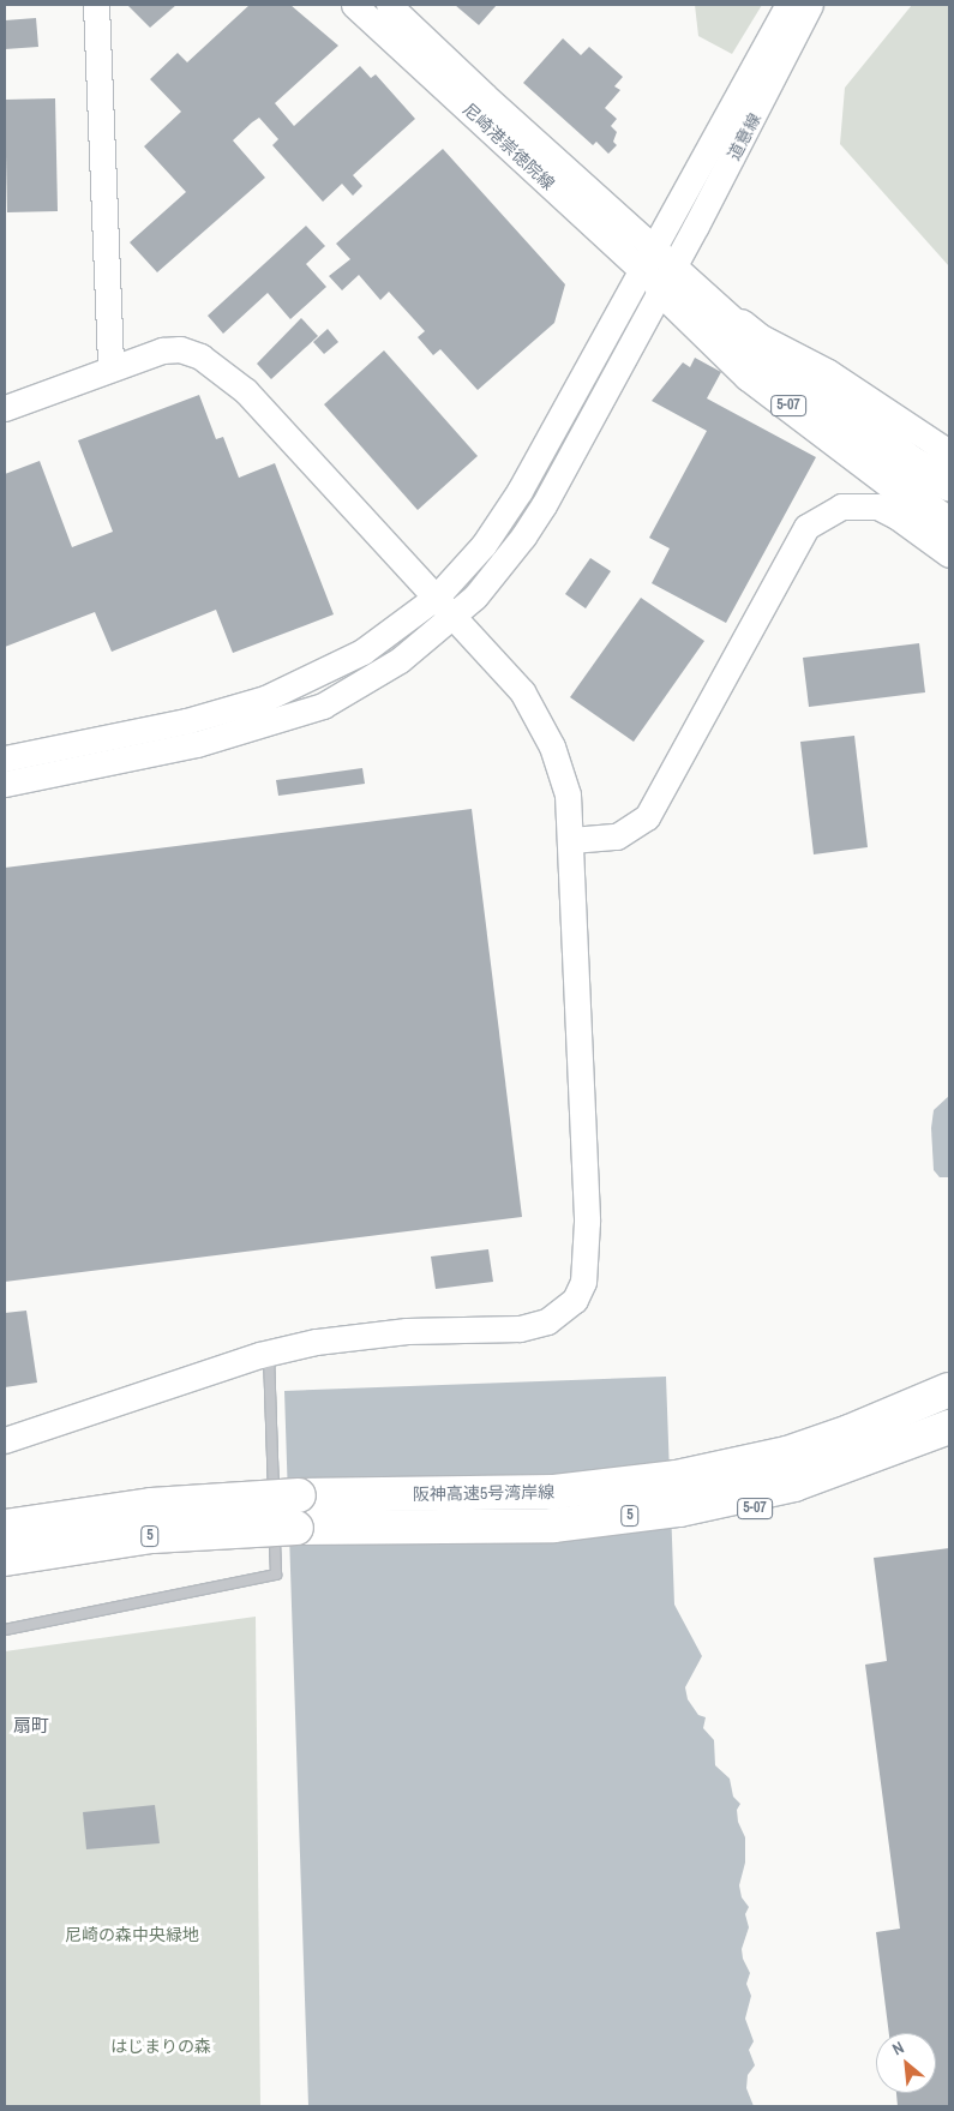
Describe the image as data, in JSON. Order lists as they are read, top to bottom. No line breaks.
{"streets":{"highway":["5-07","阪神高速5号湾岸線","5"],"street":["道意線","尼崎港崇徳院線"]},"crossings":[["道意線","尼崎港崇徳院線"],["道意線","5-07"],["尼崎港崇徳院線","5-07"],["5-07","阪神高速5号湾岸線"]],"districts":["扇町"],"parks":["尼崎の森中央緑地","はじまりの森"],"north":"top left"}
